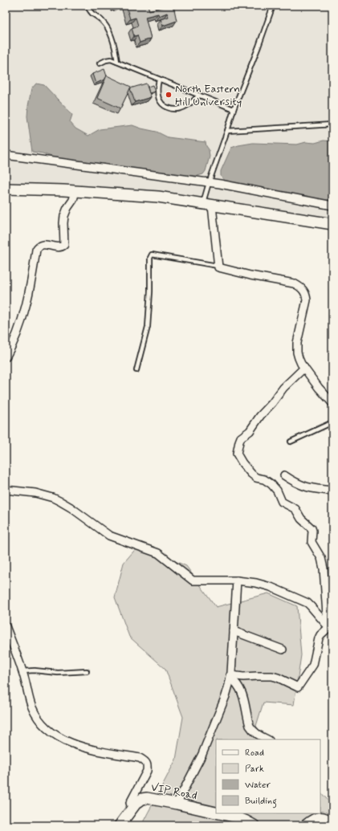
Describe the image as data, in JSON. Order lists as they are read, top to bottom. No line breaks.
{"streets":{"street":["VIP Road"]},"places":["North Eastern Hill University"],"legend":["Road","Park","Water","Building"]}
